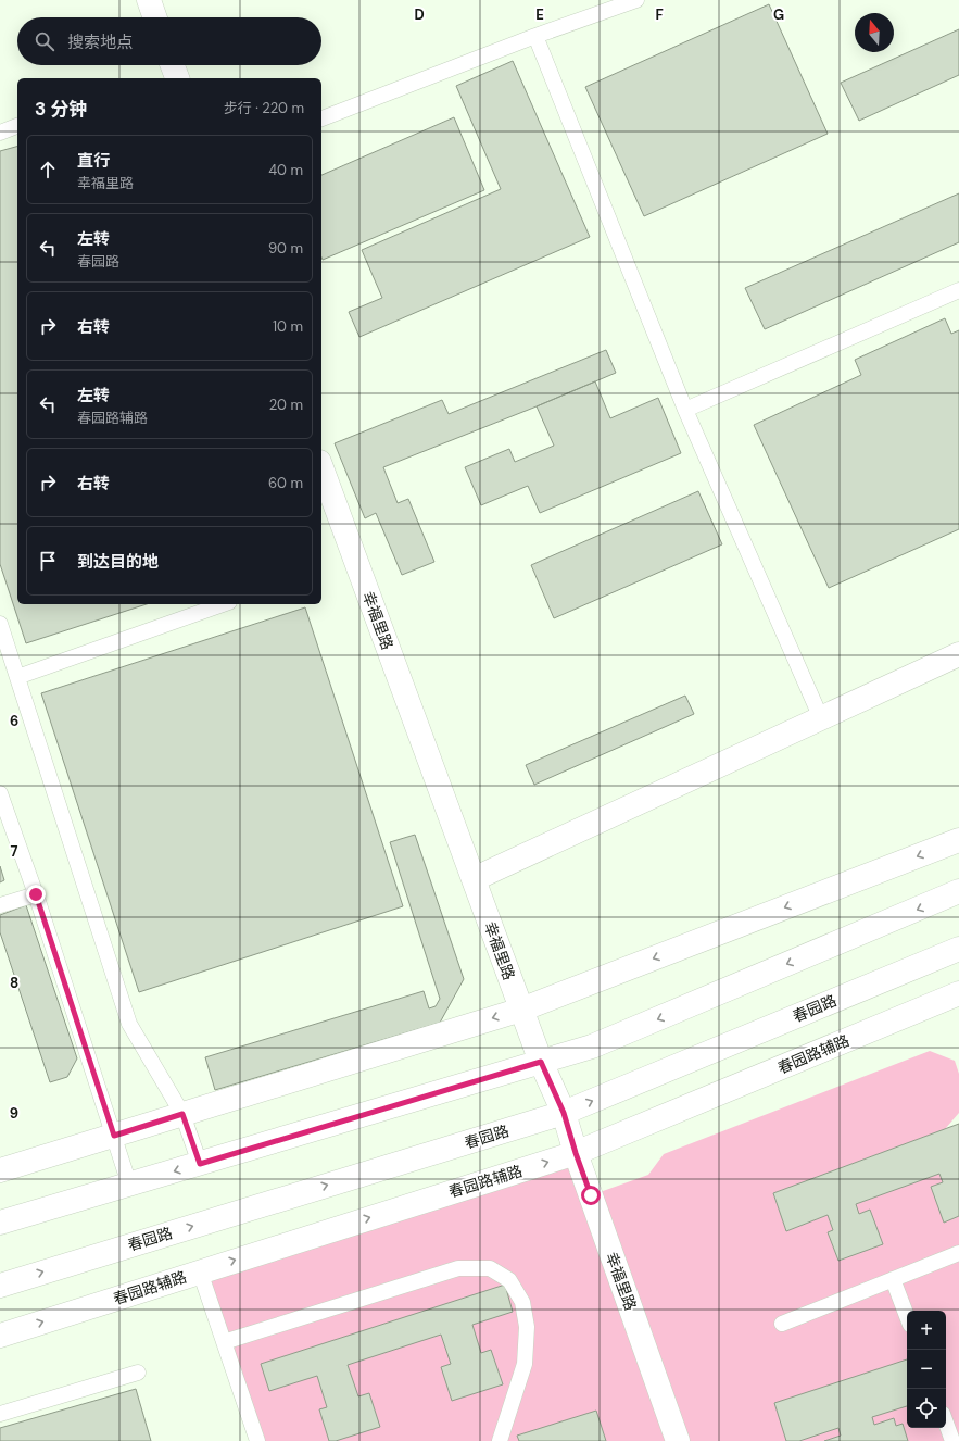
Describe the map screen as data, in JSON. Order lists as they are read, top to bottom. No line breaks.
{"streets":{"street":["幸福里路","春园路","春园路辅路"]},"crossings":[["幸福里路","春园路"],["幸福里路","春园路辅路"]],"north":"top","page":{"search":"搜索地点","heading":["3 分钟","步行 · 220 m"],"list":[["直行","幸福里路","40 m"],["左转","春园路","90 m"],["右转","10 m"],["左转","春园路辅路","20 m"],["右转","60 m"],"到达目的地"],"map_buttons":["+","−"]},"grid":{"columns":["D","E","F","G"],"rows":["6","7","8","9"]}}
